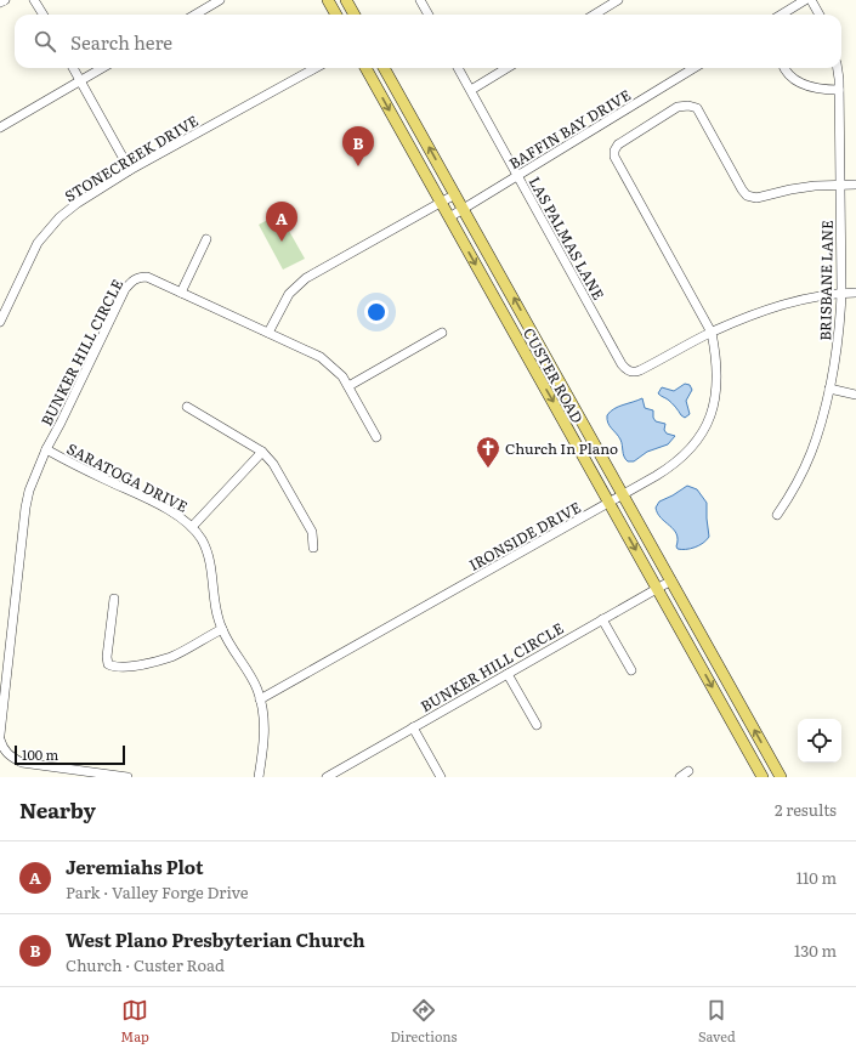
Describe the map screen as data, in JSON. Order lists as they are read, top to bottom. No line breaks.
{"streets":{"main road":["CUSTER ROAD"],"street":["BAFFIN BAY DRIVE","STONECREEK DRIVE","LAS PALMAS LANE","BRISBANE LANE","BUNKER HILL CIRCLE","SARATOGA DRIVE","IRONSIDE DRIVE"]},"crossings":[["BAFFIN BAY DRIVE","LAS PALMAS LANE"],["BAFFIN BAY DRIVE","CUSTER ROAD"],["LAS PALMAS LANE","IRONSIDE DRIVE"],["BRISBANE LANE","IRONSIDE DRIVE"],["BUNKER HILL CIRCLE","CUSTER ROAD"],["BUNKER HILL CIRCLE","SARATOGA DRIVE"],["CUSTER ROAD","IRONSIDE DRIVE"],["SARATOGA DRIVE","IRONSIDE DRIVE"]],"places":{"church":["Church In Plano"]},"scale_bar":"100 m","page":{"search":"Search here","pins":["B","A"],"scale":"100 m","heading":["Nearby","2 results"],"list":[{"mark":"A","name":"Jeremiahs Plot","note":"Park · Valley Forge Drive","value":"110 m"},{"mark":"B","name":"West Plano Presbyterian Church","note":"Church · Custer Road","value":"130 m"}],"nav":["Map","Directions","Saved"]}}
